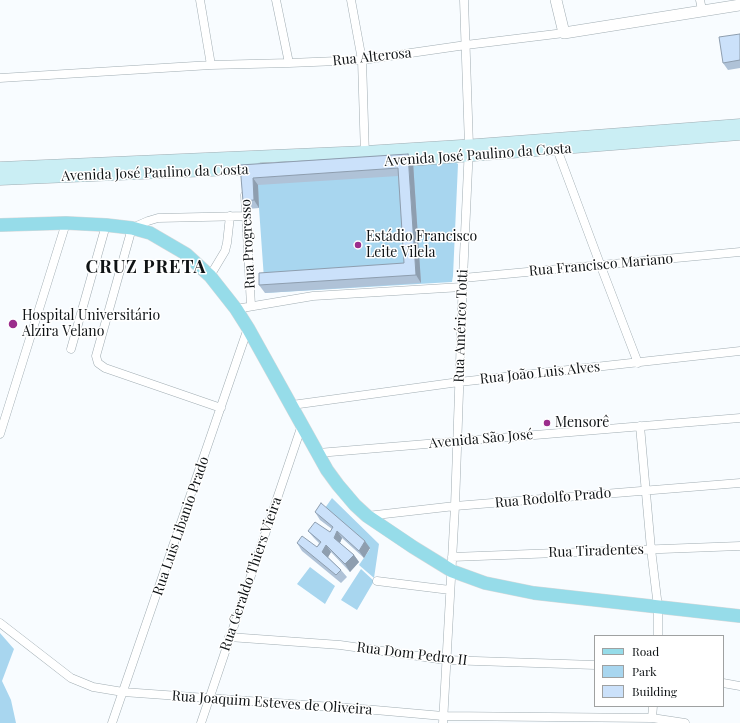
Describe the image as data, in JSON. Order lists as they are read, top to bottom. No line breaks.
{"streets":{"main road":["Avenida José Paulino da Costa"],"street":["Rua Alterosa","Rua Progresso","Rua Francisco Mariano","Rua Américo Totti","Rua João Luis Alves","Avenida São José","Rua Rodolfo Prado","Rua Luis Libanio Prado","Rua Tiradentes","Rua Geraldo Thiers Vieira","Rua Dom Pedro II","Rua Joaquim Esteves de Oliveira"]},"crossings":[["Rua Alterosa","Rua Américo Totti"],["Avenida José Paulino da Costa","Rua Progresso"],["Avenida José Paulino da Costa","Rua Américo Totti"],["Rua Francisco Mariano","Rua Américo Totti"],["Rua Américo Totti","Rua João Luis Alves"],["Rua Américo Totti","Avenida São José"],["Rua Américo Totti","Rua Rodolfo Prado"],["Rua Américo Totti","Rua Tiradentes"],["Rua Luis Libanio Prado","Rua Joaquim Esteves de Oliveira"],["Rua Geraldo Thiers Vieira","Rua Dom Pedro II"],["Rua Geraldo Thiers Vieira","Rua Joaquim Esteves de Oliveira"]],"districts":["CRUZ PRETA"],"places":["Estádio Francisco Leite Vilela","Hospital Universitário Alzira Velano","Mensorê"],"legend":["Road","Park","Building"]}
